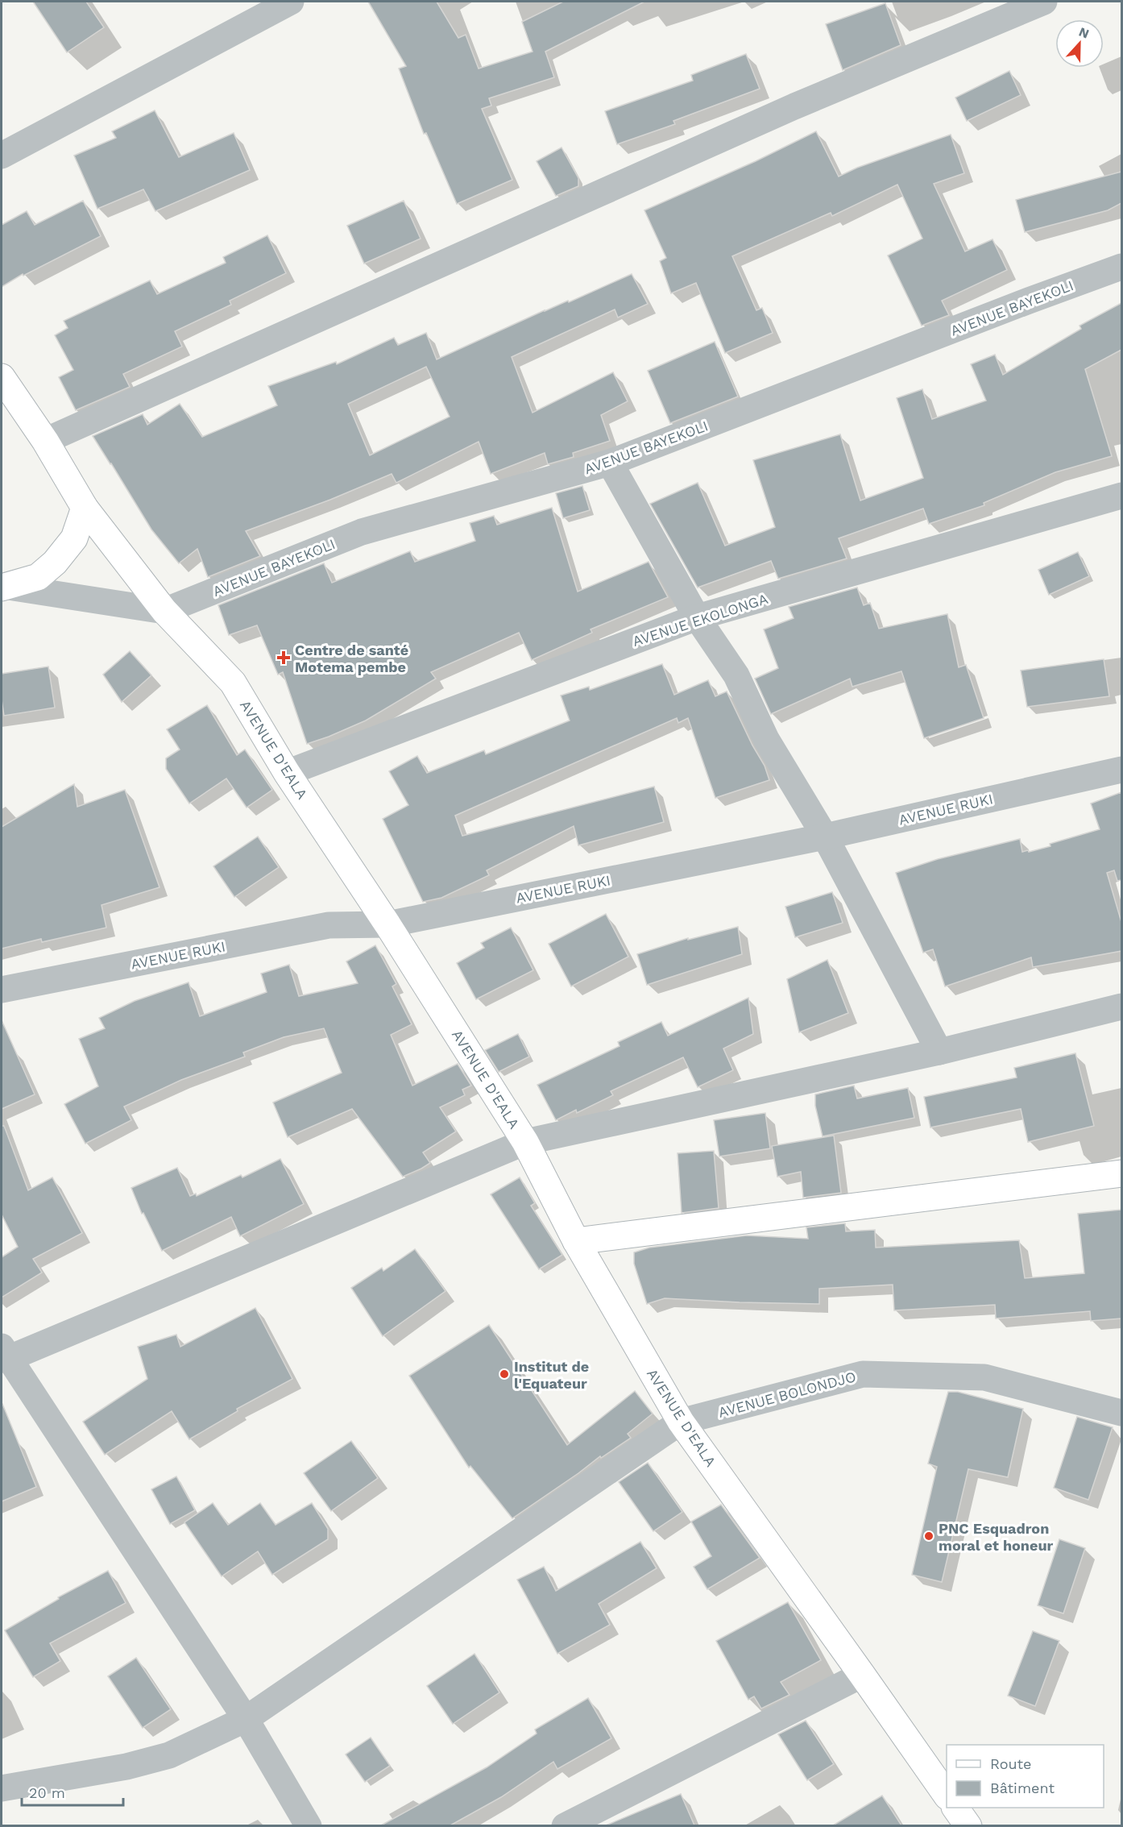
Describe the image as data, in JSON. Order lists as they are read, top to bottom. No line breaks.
{"streets":{"street":["AVENUE BAYEKOLI","AVENUE EKOLONGA","AVENUE D'EALA","AVENUE RUKI","AVENUE BOLONDJO"]},"crossings":[["AVENUE BAYEKOLI","AVENUE D'EALA"],["AVENUE EKOLONGA","AVENUE D'EALA"],["AVENUE D'EALA","AVENUE RUKI"],["AVENUE D'EALA","AVENUE BOLONDJO"]],"places":{"health":["Centre de santé Motema pembe"],"other":["Institut de l'Equateur","PNC Esquadron moral et honeur"]},"legend":["Route","Bâtiment"],"scale_bar":"20 m","north":"top"}
